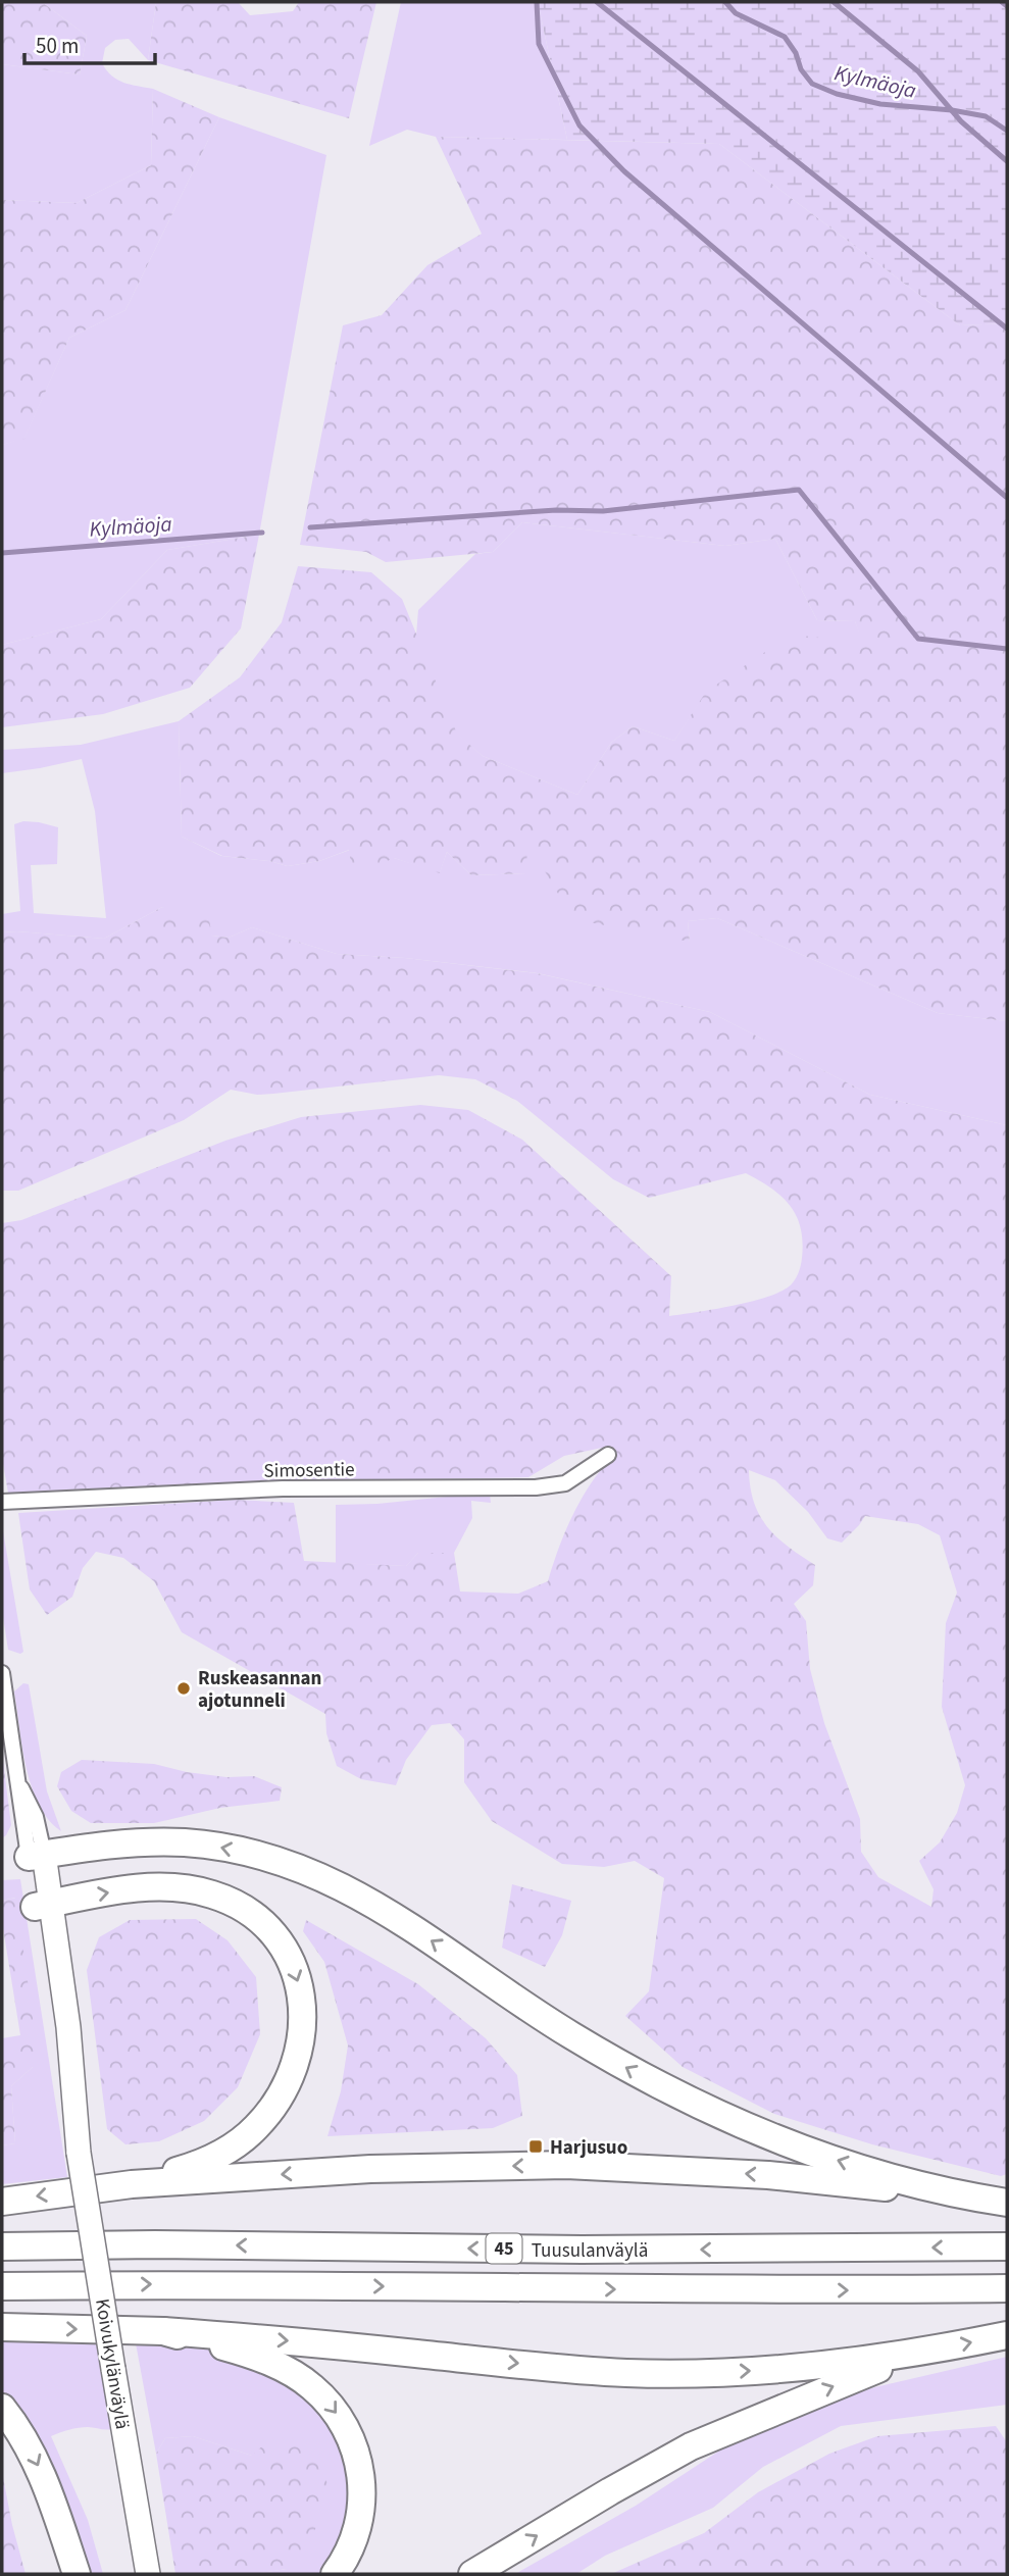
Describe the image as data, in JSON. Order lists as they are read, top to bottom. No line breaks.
{"streets":{"highway":["45","Tuusulanväylä"],"main road":["Koivukylänväylä"],"street":["Simosentie"]},"water":["Kylmäoja"],"places":{"other":["Ruskeasannan ajotunneli"],"transit":["Harjusuo"]},"scale_bar":"50 m"}
